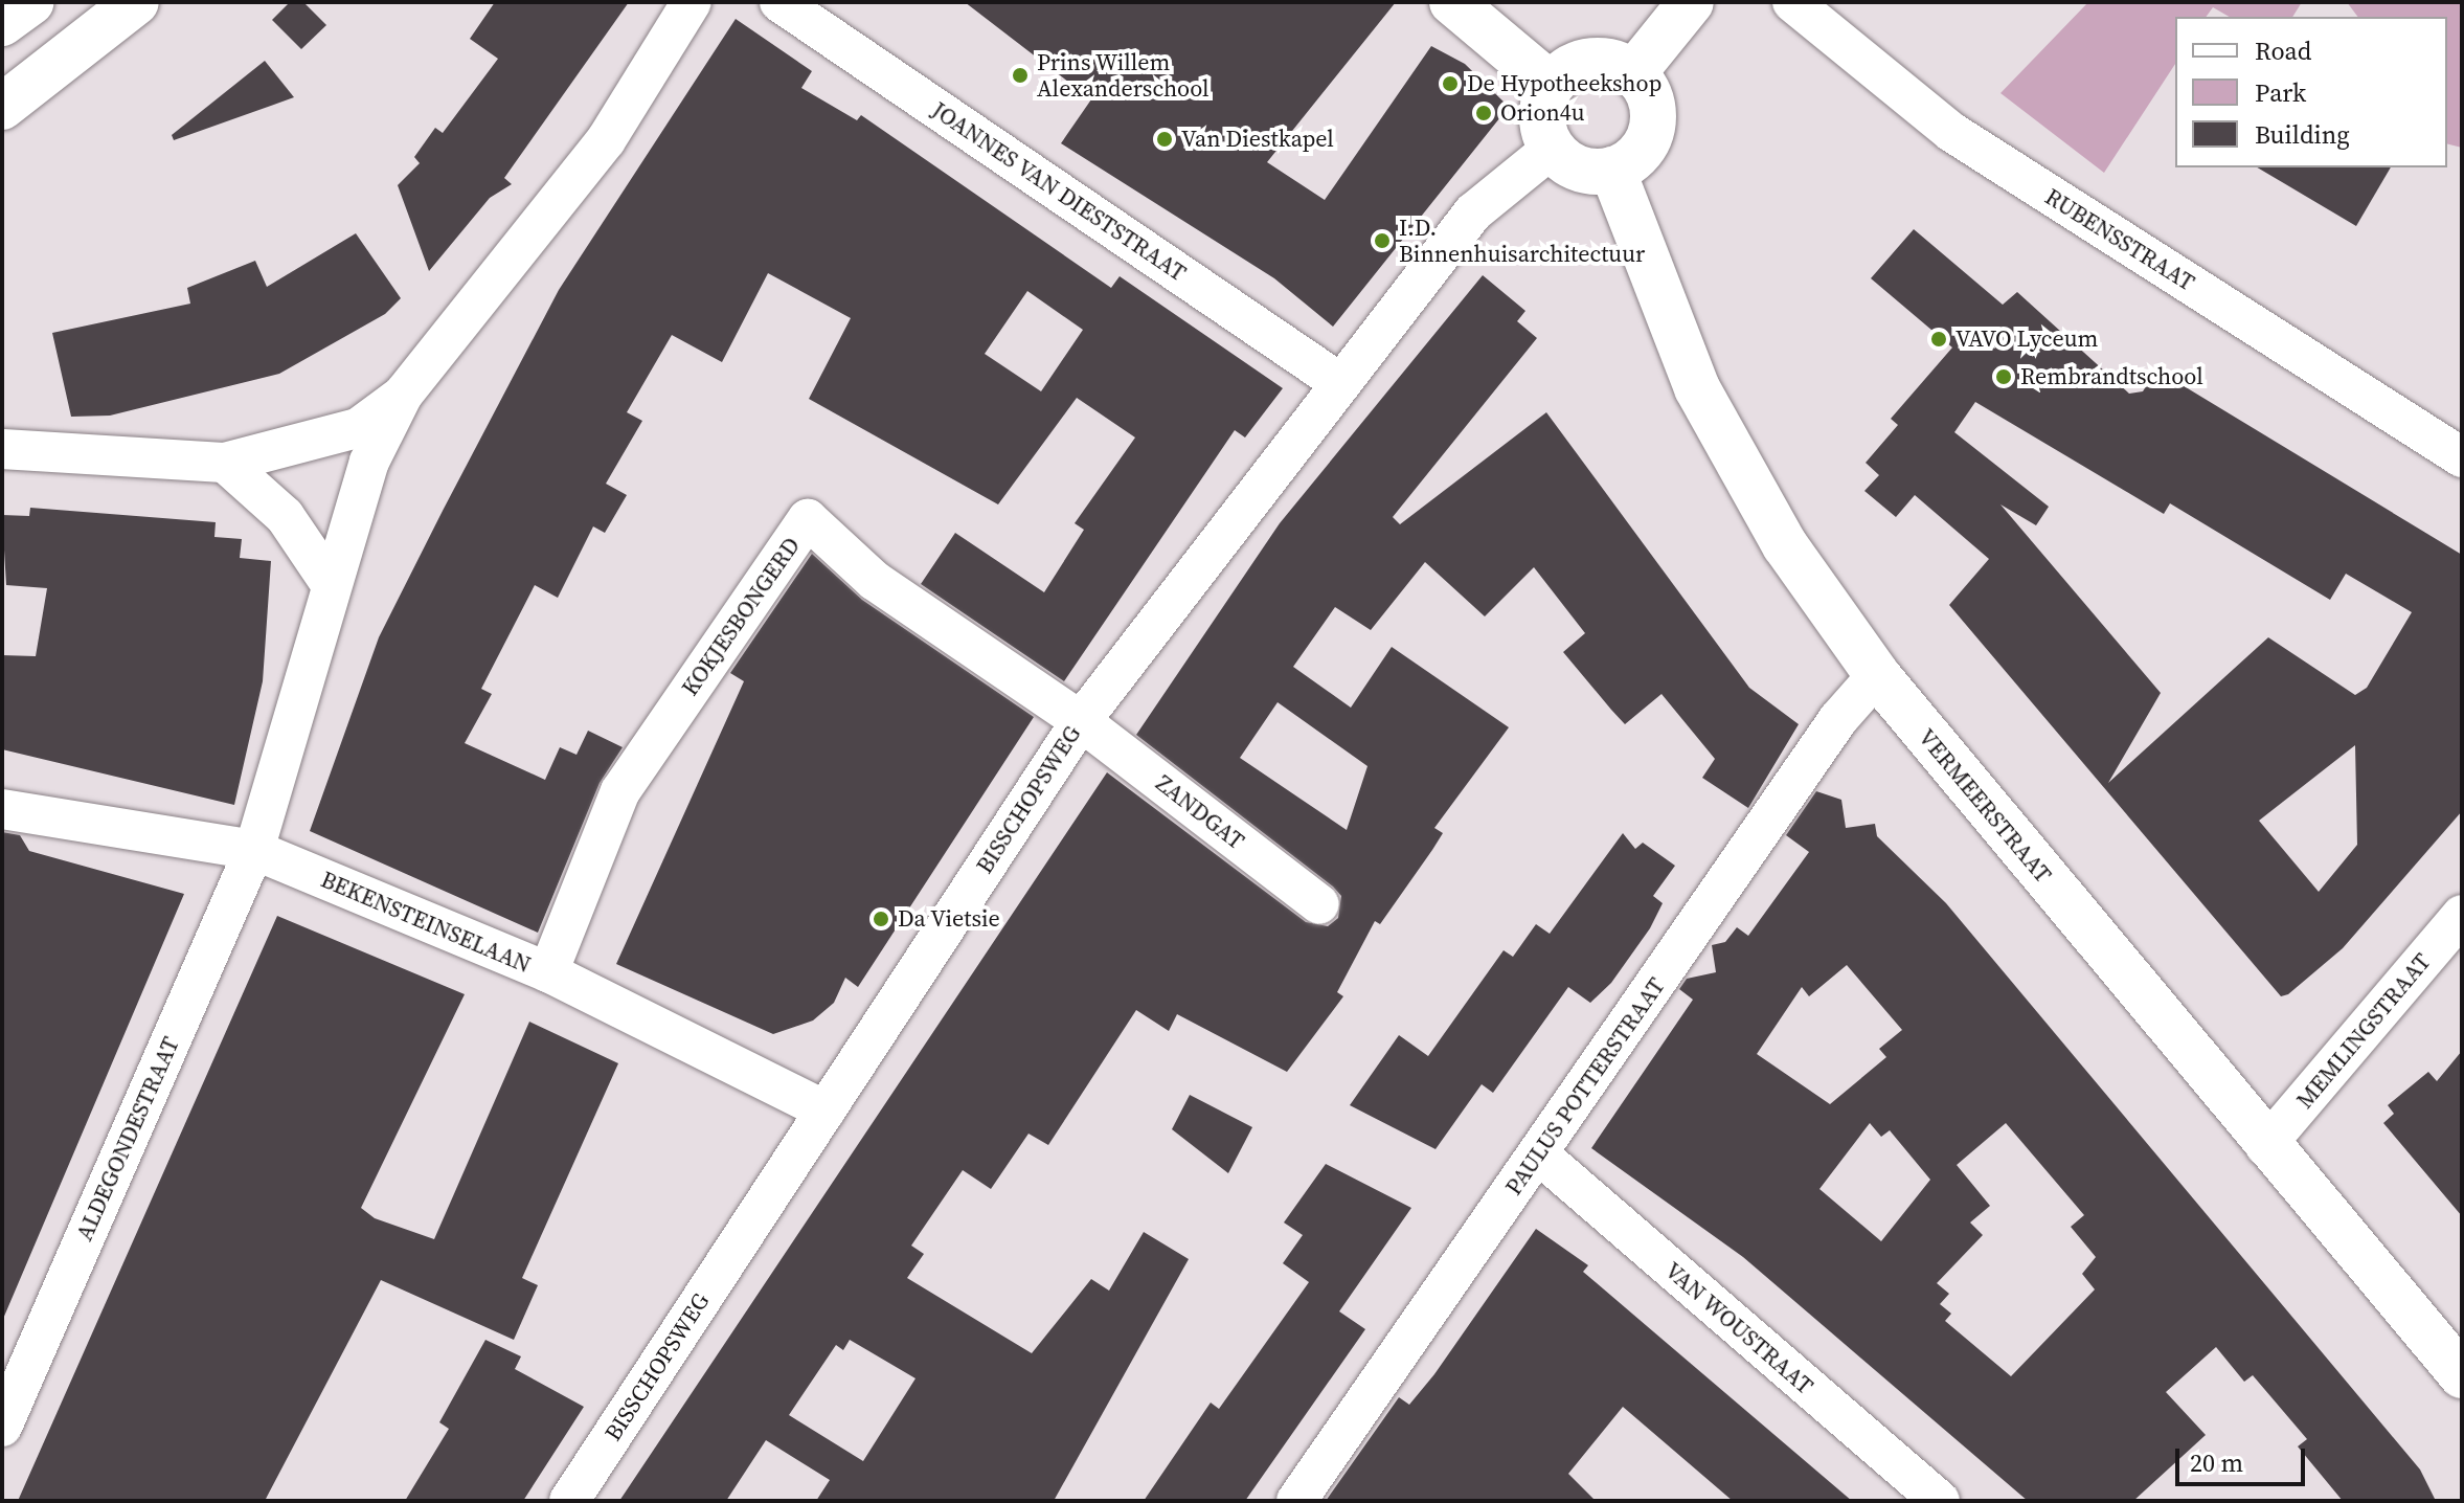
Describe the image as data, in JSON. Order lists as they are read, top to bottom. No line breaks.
{"streets":{"street":["JOANNES VAN DIESTSTRAAT","RUBENSSTRAAT","KOKJESBONGERD","BISSCHOPSWEG","VERMEERSTRAAT","ZANDGAT","BEKENSTEINSELAAN","MEMLINGSTRAAT","PAULUS POTTERSTRAAT","ALDEGONDESTRAAT","VAN WOUSTRAAT"]},"crossings":[["JOANNES VAN DIESTSTRAAT","BISSCHOPSWEG"],["KOKJESBONGERD","BISSCHOPSWEG"],["KOKJESBONGERD","ZANDGAT"],["KOKJESBONGERD","BEKENSTEINSELAAN"],["BISSCHOPSWEG","VERMEERSTRAAT"],["BISSCHOPSWEG","ZANDGAT"],["BISSCHOPSWEG","BEKENSTEINSELAAN"],["VERMEERSTRAAT","MEMLINGSTRAAT"],["VERMEERSTRAAT","PAULUS POTTERSTRAAT"],["BEKENSTEINSELAAN","ALDEGONDESTRAAT"],["PAULUS POTTERSTRAAT","VAN WOUSTRAAT"]],"places":["Prins Willem Alexanderschool","De Hypotheekshop","Orion4u","Van Diestkapel","I.D. Binnenhuisarchitectuur","VAVO Lyceum","Rembrandtschool","Da Vietsie"],"legend":["Road","Park","Building"],"scale_bar":"20 m"}
